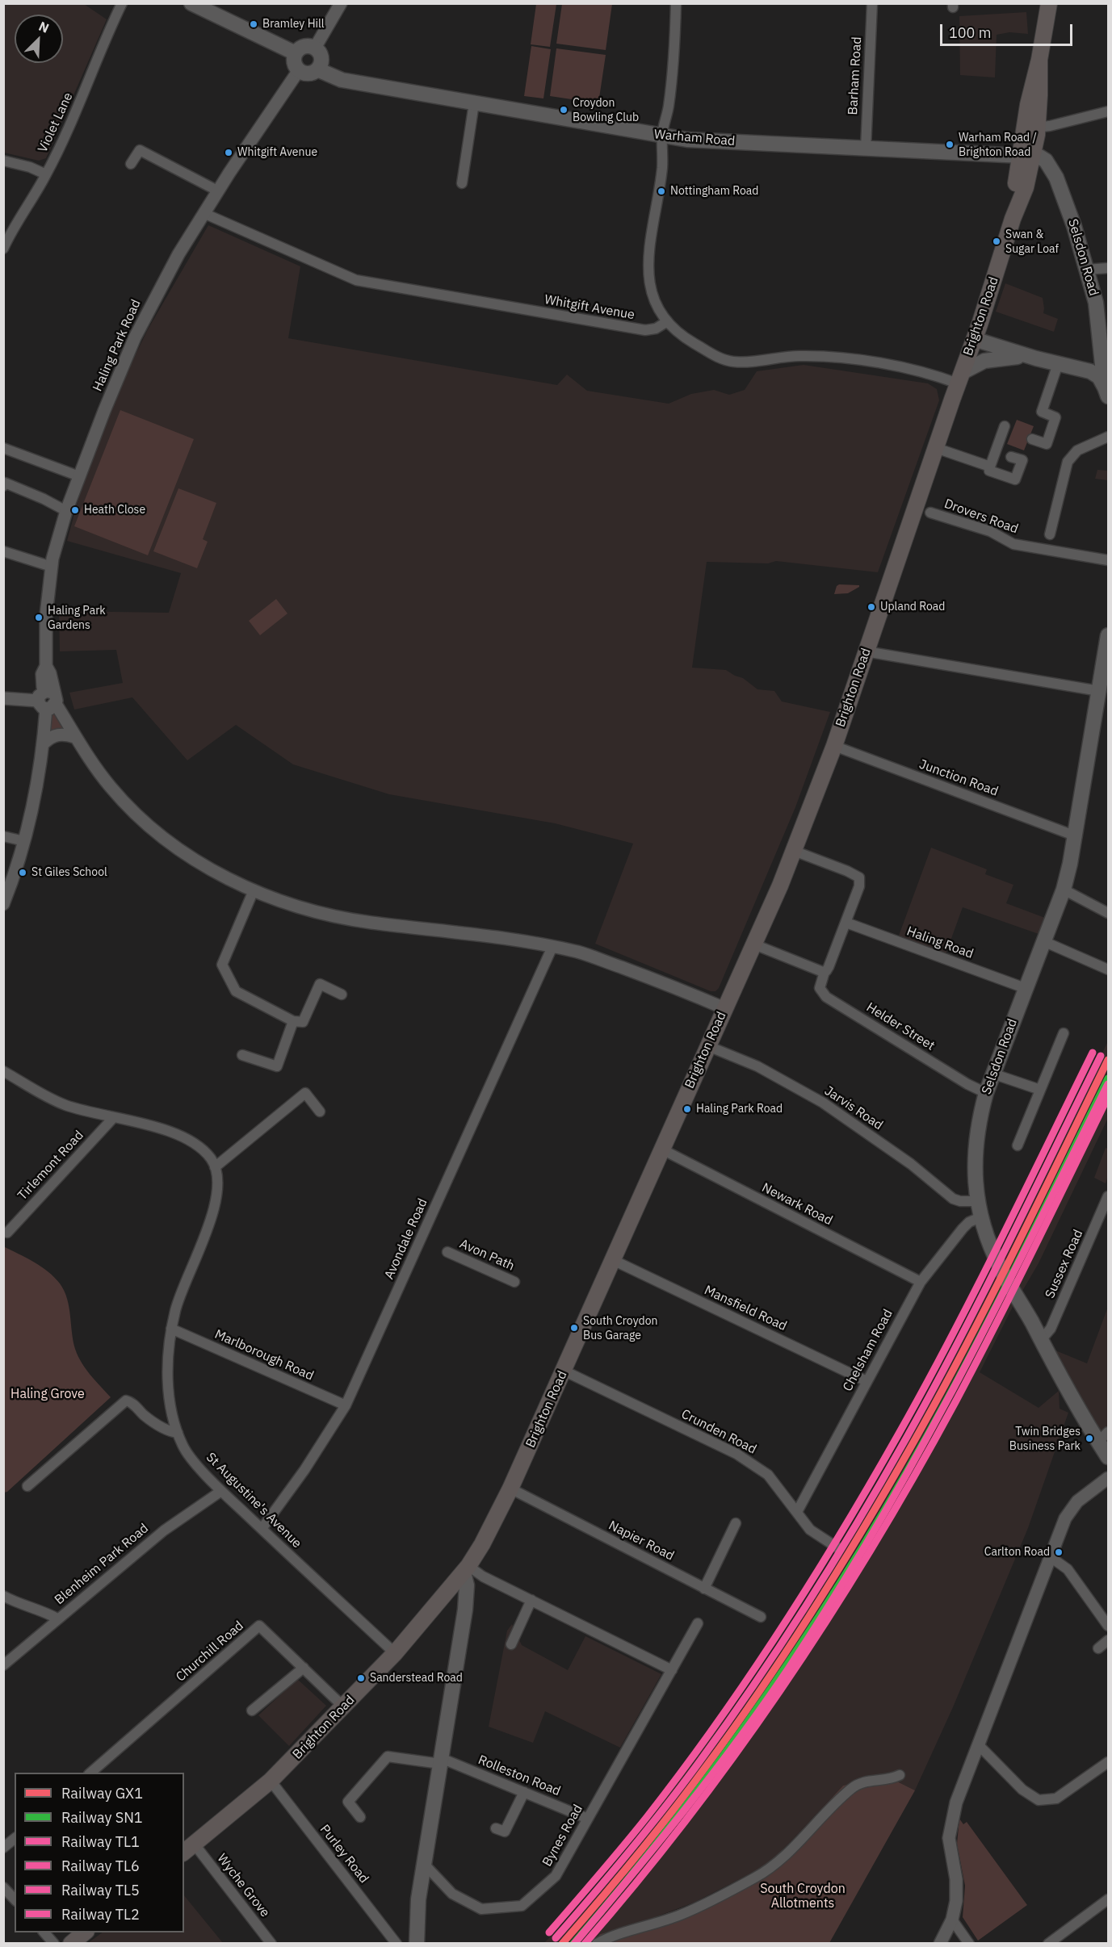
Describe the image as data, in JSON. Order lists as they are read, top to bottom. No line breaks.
{"streets":{"main road":["Warham Road","Selsdon Road","Brighton Road"],"street":["Barham Road","Violet Lane","Whitgift Avenue","Haling Park Road","Drovers Road","Junction Road","Haling Road","Helder Street","Jarvis Road","Tirlemont Road","Newark Road","Avondale Road","Avon Path","Sussex Road","Mansfield Road","Chelsham Road","Marlborough Road","Crunden Road","St Augustine's Avenue","Napier Road","Blenheim Park Road","Churchill Road","Rolleston Road","Bynes Road","Purley Road","Wyche Grove"]},"crossings":[["Barham Road","Warham Road"],["Warham Road","Selsdon Road"],["Warham Road","Brighton Road"],["Warham Road","Haling Park Road"],["Selsdon Road","Brighton Road"],["Selsdon Road","Junction Road"],["Selsdon Road","Haling Road"],["Selsdon Road","Helder Street"],["Selsdon Road","Jarvis Road"],["Selsdon Road","Sussex Road"],["Selsdon Road","Chelsham Road"],["Whitgift Avenue","Haling Park Road"],["Brighton Road","Haling Park Road"],["Brighton Road","Junction Road"],["Brighton Road","Jarvis Road"],["Brighton Road","Newark Road"],["Brighton Road","Mansfield Road"],["Brighton Road","Crunden Road"],["Brighton Road","St Augustine's Avenue"],["Brighton Road","Napier Road"],["Brighton Road","Churchill Road"],["Brighton Road","Purley Road"],["Brighton Road","Wyche Grove"],["Haling Park Road","Avondale Road"],["Newark Road","Chelsham Road"],["Avondale Road","Marlborough Road"],["Avondale Road","St Augustine's Avenue"],["Mansfield Road","Chelsham Road"],["Chelsham Road","Crunden Road"],["Marlborough Road","St Augustine's Avenue"],["St Augustine's Avenue","Blenheim Park Road"],["Rolleston Road","Bynes Road"]],"parks":["Haling Grove","South Croydon Allotments"],"places":["Bramley Hill","Croydon Bowling Club","Warham Road / Brighton Road","Whitgift Avenue","Nottingham Road","Swan & Sugar Loaf","Heath Close","Upland Road","Haling Park Gardens","St Giles School","Haling Park Road","South Croydon Bus Garage","Twin Bridges Business Park","Carlton Road","Sanderstead Road"],"lines":["rail line TL5","rail line TL1","rail line GX1","rail line SN1","rail line TL2","rail line TL6"],"legend":["Railway GX1","Railway SN1","Railway TL1","Railway TL6","Railway TL5","Railway TL2"],"scale_bar":"100 m","north":"top right"}
